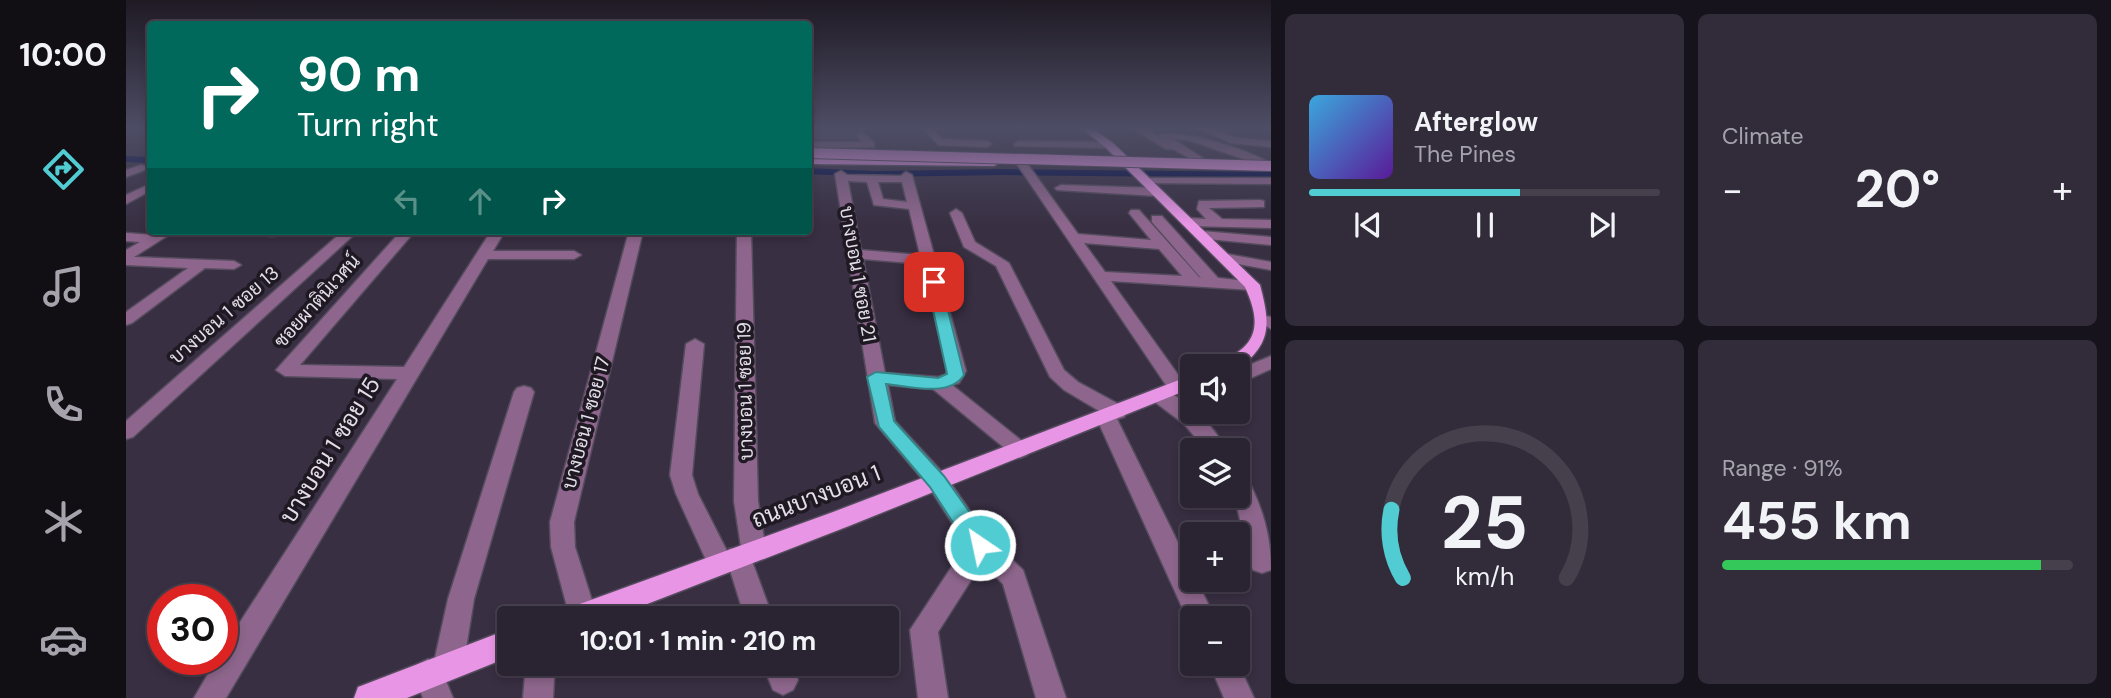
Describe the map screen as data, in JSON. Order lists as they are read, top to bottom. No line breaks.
{"streets":{"main road":["ถนนบางบอน 1"],"street":["บางบอน 1 ซอย 21","ซอยผาตินิเวศน์","บางบอน 1 ซอย 13","บางบอน 1 ซอย 19","บางบอน 1 ซอย 17","บางบอน 1 ซอย 15"]},"crossings":[["บางบอน 1 ซอย 21","ถนนบางบอน 1"],["ซอยผาตินิเวศน์","บางบอน 1 ซอย 15"],["บางบอน 1 ซอย 19","ถนนบางบอน 1"]],"page":{"tabs":"10:00","tile":["Climate",["Range · 91%","455 km"]],"turn":["90 m","Turn right"],"song":["Afterglow","The Pines"],"heat":["−","20°","+"],"map_buttons":["+","−"],"limit":"30","trip":"10:01 · 1 min · 210 m","gauge":["25","km/h"]}}
